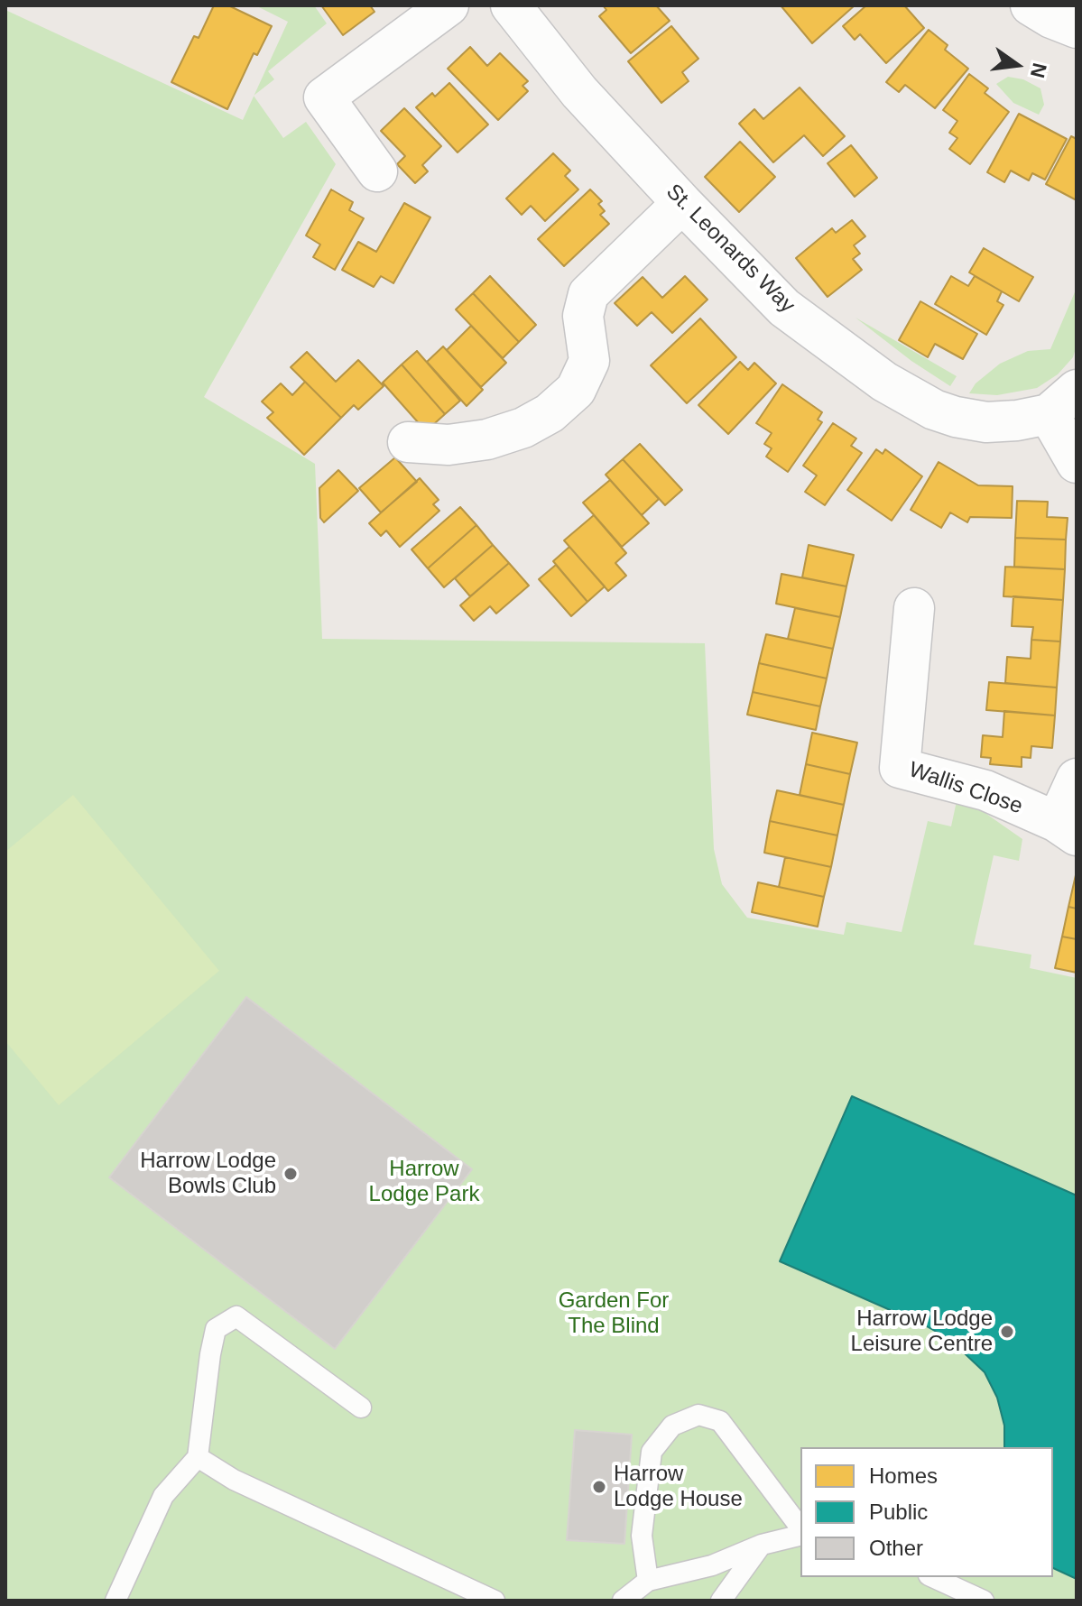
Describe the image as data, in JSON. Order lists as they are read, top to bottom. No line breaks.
{"streets":{"street":["St. Leonards Way","Wallis Close"]},"parks":["Harrow Lodge Park","Garden For The Blind"],"places":["Harrow Lodge Bowls Club","Harrow Lodge Leisure Centre","Harrow Lodge House"],"legend":["Homes","Public","Other"],"north":"right"}
